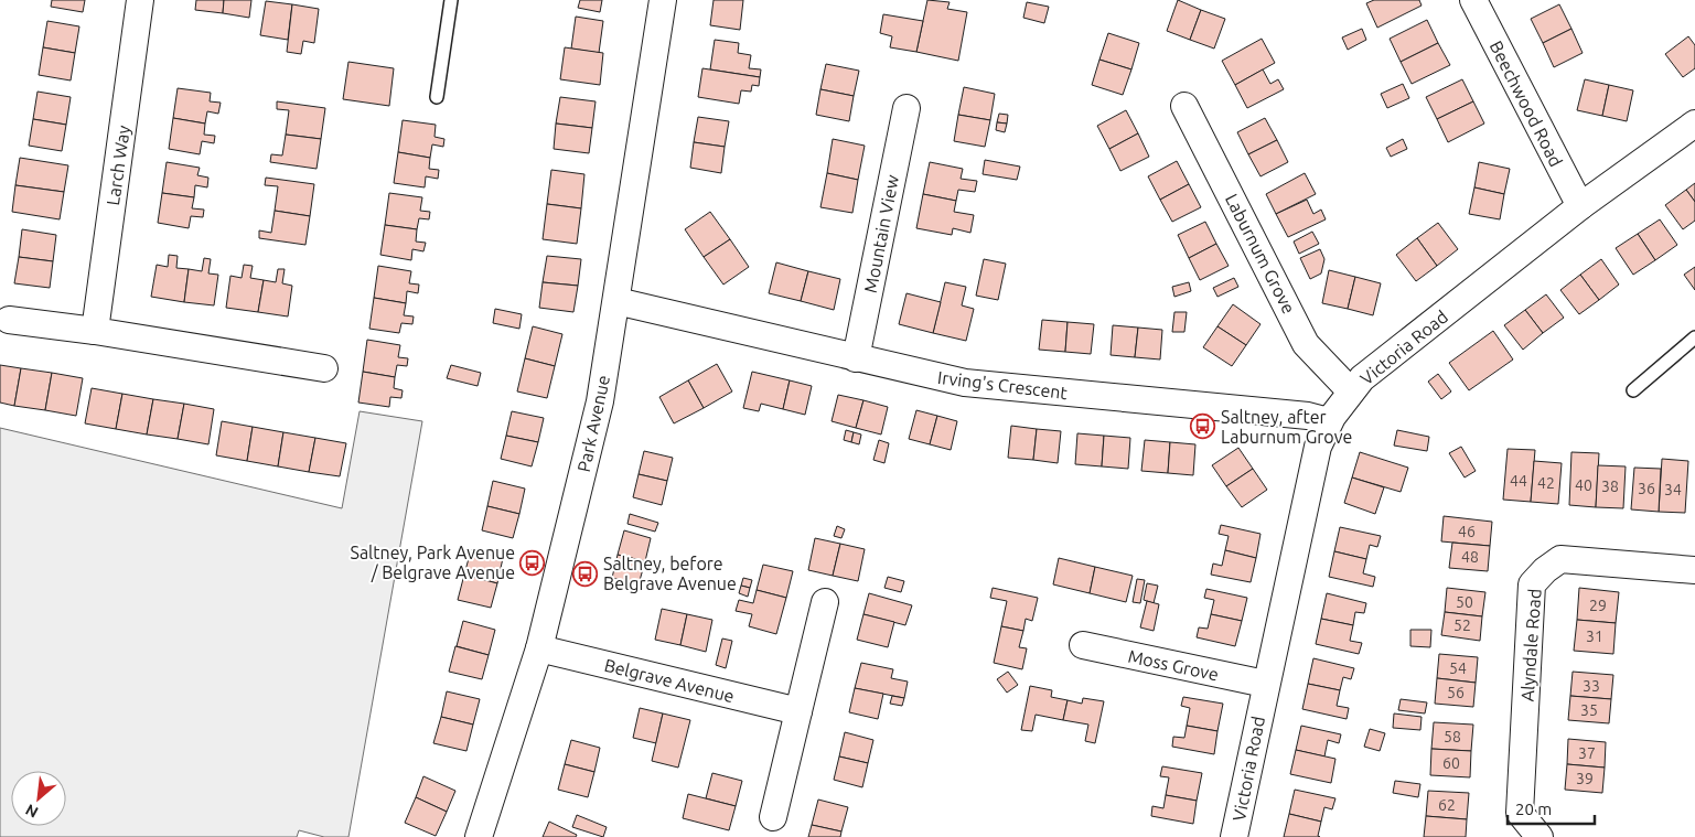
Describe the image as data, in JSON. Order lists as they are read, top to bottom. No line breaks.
{"streets":{"street":["Beechwood Road","Larch Way","Mountain View","Laburnum Grove","Victoria Road","Irving's Crescent","Park Avenue","Alyndale Road","Moss Grove","Belgrave Avenue"]},"crossings":[["Beechwood Road","Victoria Road"],["Mountain View","Irving's Crescent"],["Laburnum Grove","Victoria Road"],["Victoria Road","Irving's Crescent"],["Victoria Road","Moss Grove"],["Irving's Crescent","Park Avenue"],["Park Avenue","Belgrave Avenue"]],"places":{"bus stop":["Saltney, after Laburnum Grove","Saltney, Park Avenue / Belgrave Avenue","Saltney, before Belgrave Avenue"]},"house_numbers":["44","42","40","38","36","34","46","48","50","29","52","31","54","33","56","35","58","37","60","39","62"],"scale_bar":"20 m","north":"bottom left"}
